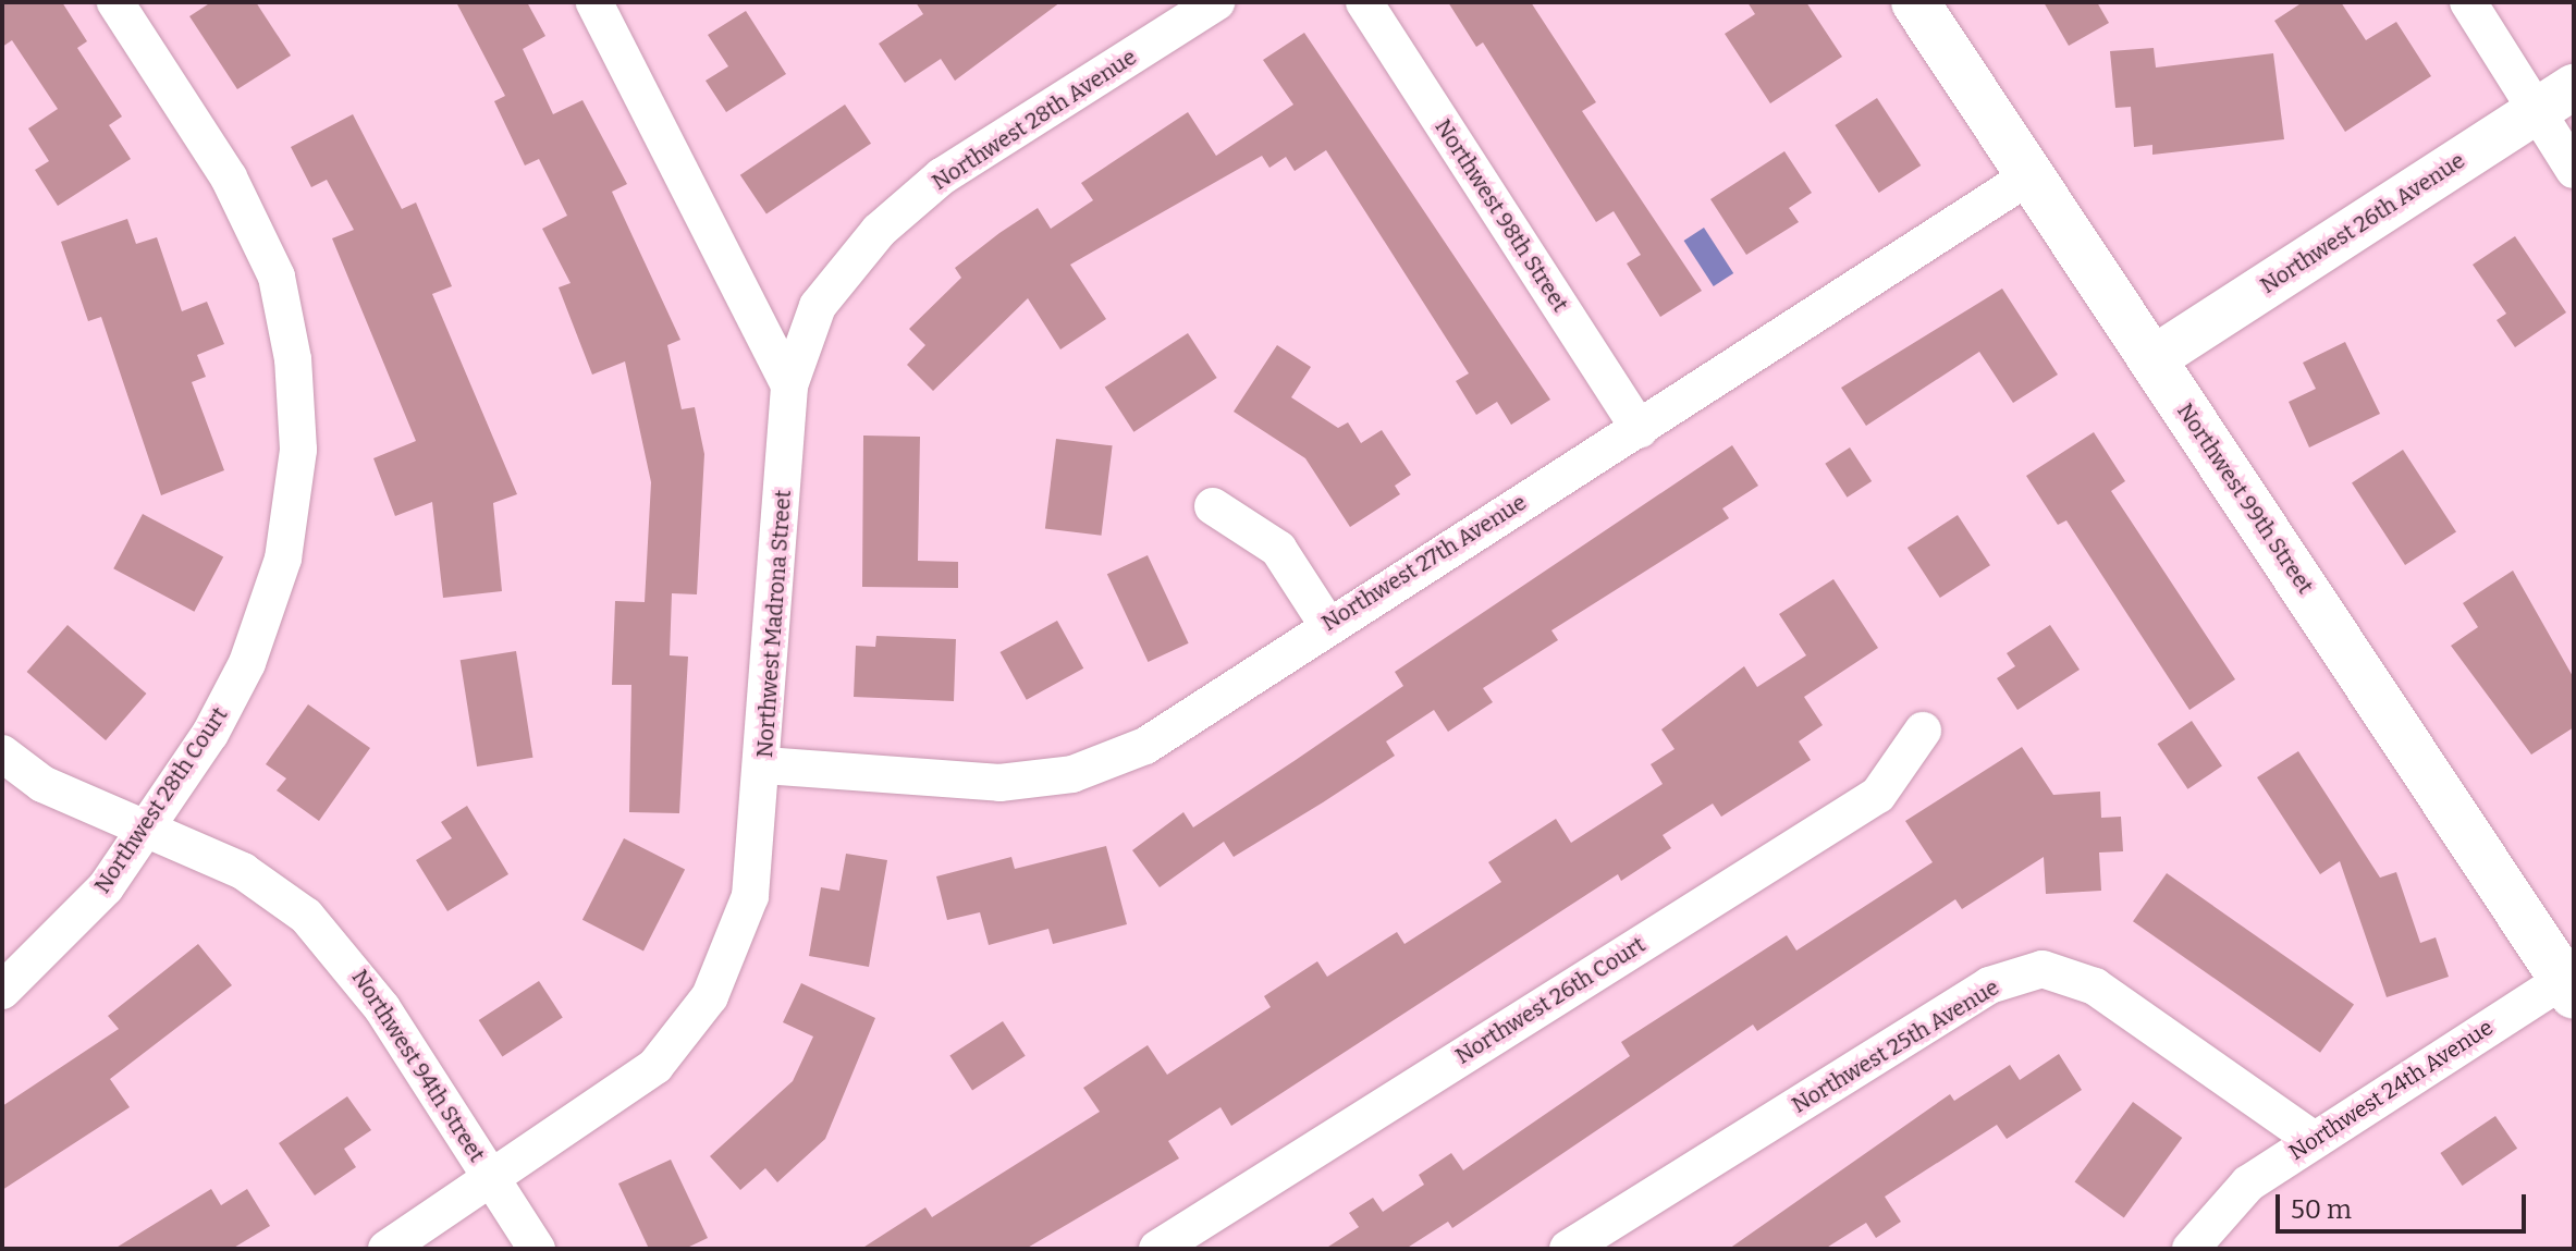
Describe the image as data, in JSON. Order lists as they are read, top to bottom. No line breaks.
{"streets":{"main road":["Northwest 99th Street"],"street":["Northwest 28th Avenue","Northwest 98th Street","Northwest 26th Avenue","Northwest 27th Avenue","Northwest Madrona Street","Northwest 28th Court","Northwest 26th Court","Northwest 25th Avenue","Northwest 94th Street","Northwest 24th Avenue"]},"crossings":[["Northwest 28th Avenue","Northwest Madrona Street"],["Northwest 98th Street","Northwest 27th Avenue"],["Northwest 26th Avenue","Northwest 99th Street"],["Northwest 99th Street","Northwest 27th Avenue"],["Northwest 99th Street","Northwest 24th Avenue"],["Northwest 27th Avenue","Northwest Madrona Street"],["Northwest Madrona Street","Northwest 94th Street"],["Northwest 28th Court","Northwest 94th Street"],["Northwest 25th Avenue","Northwest 24th Avenue"]],"scale_bar":"50 m"}
